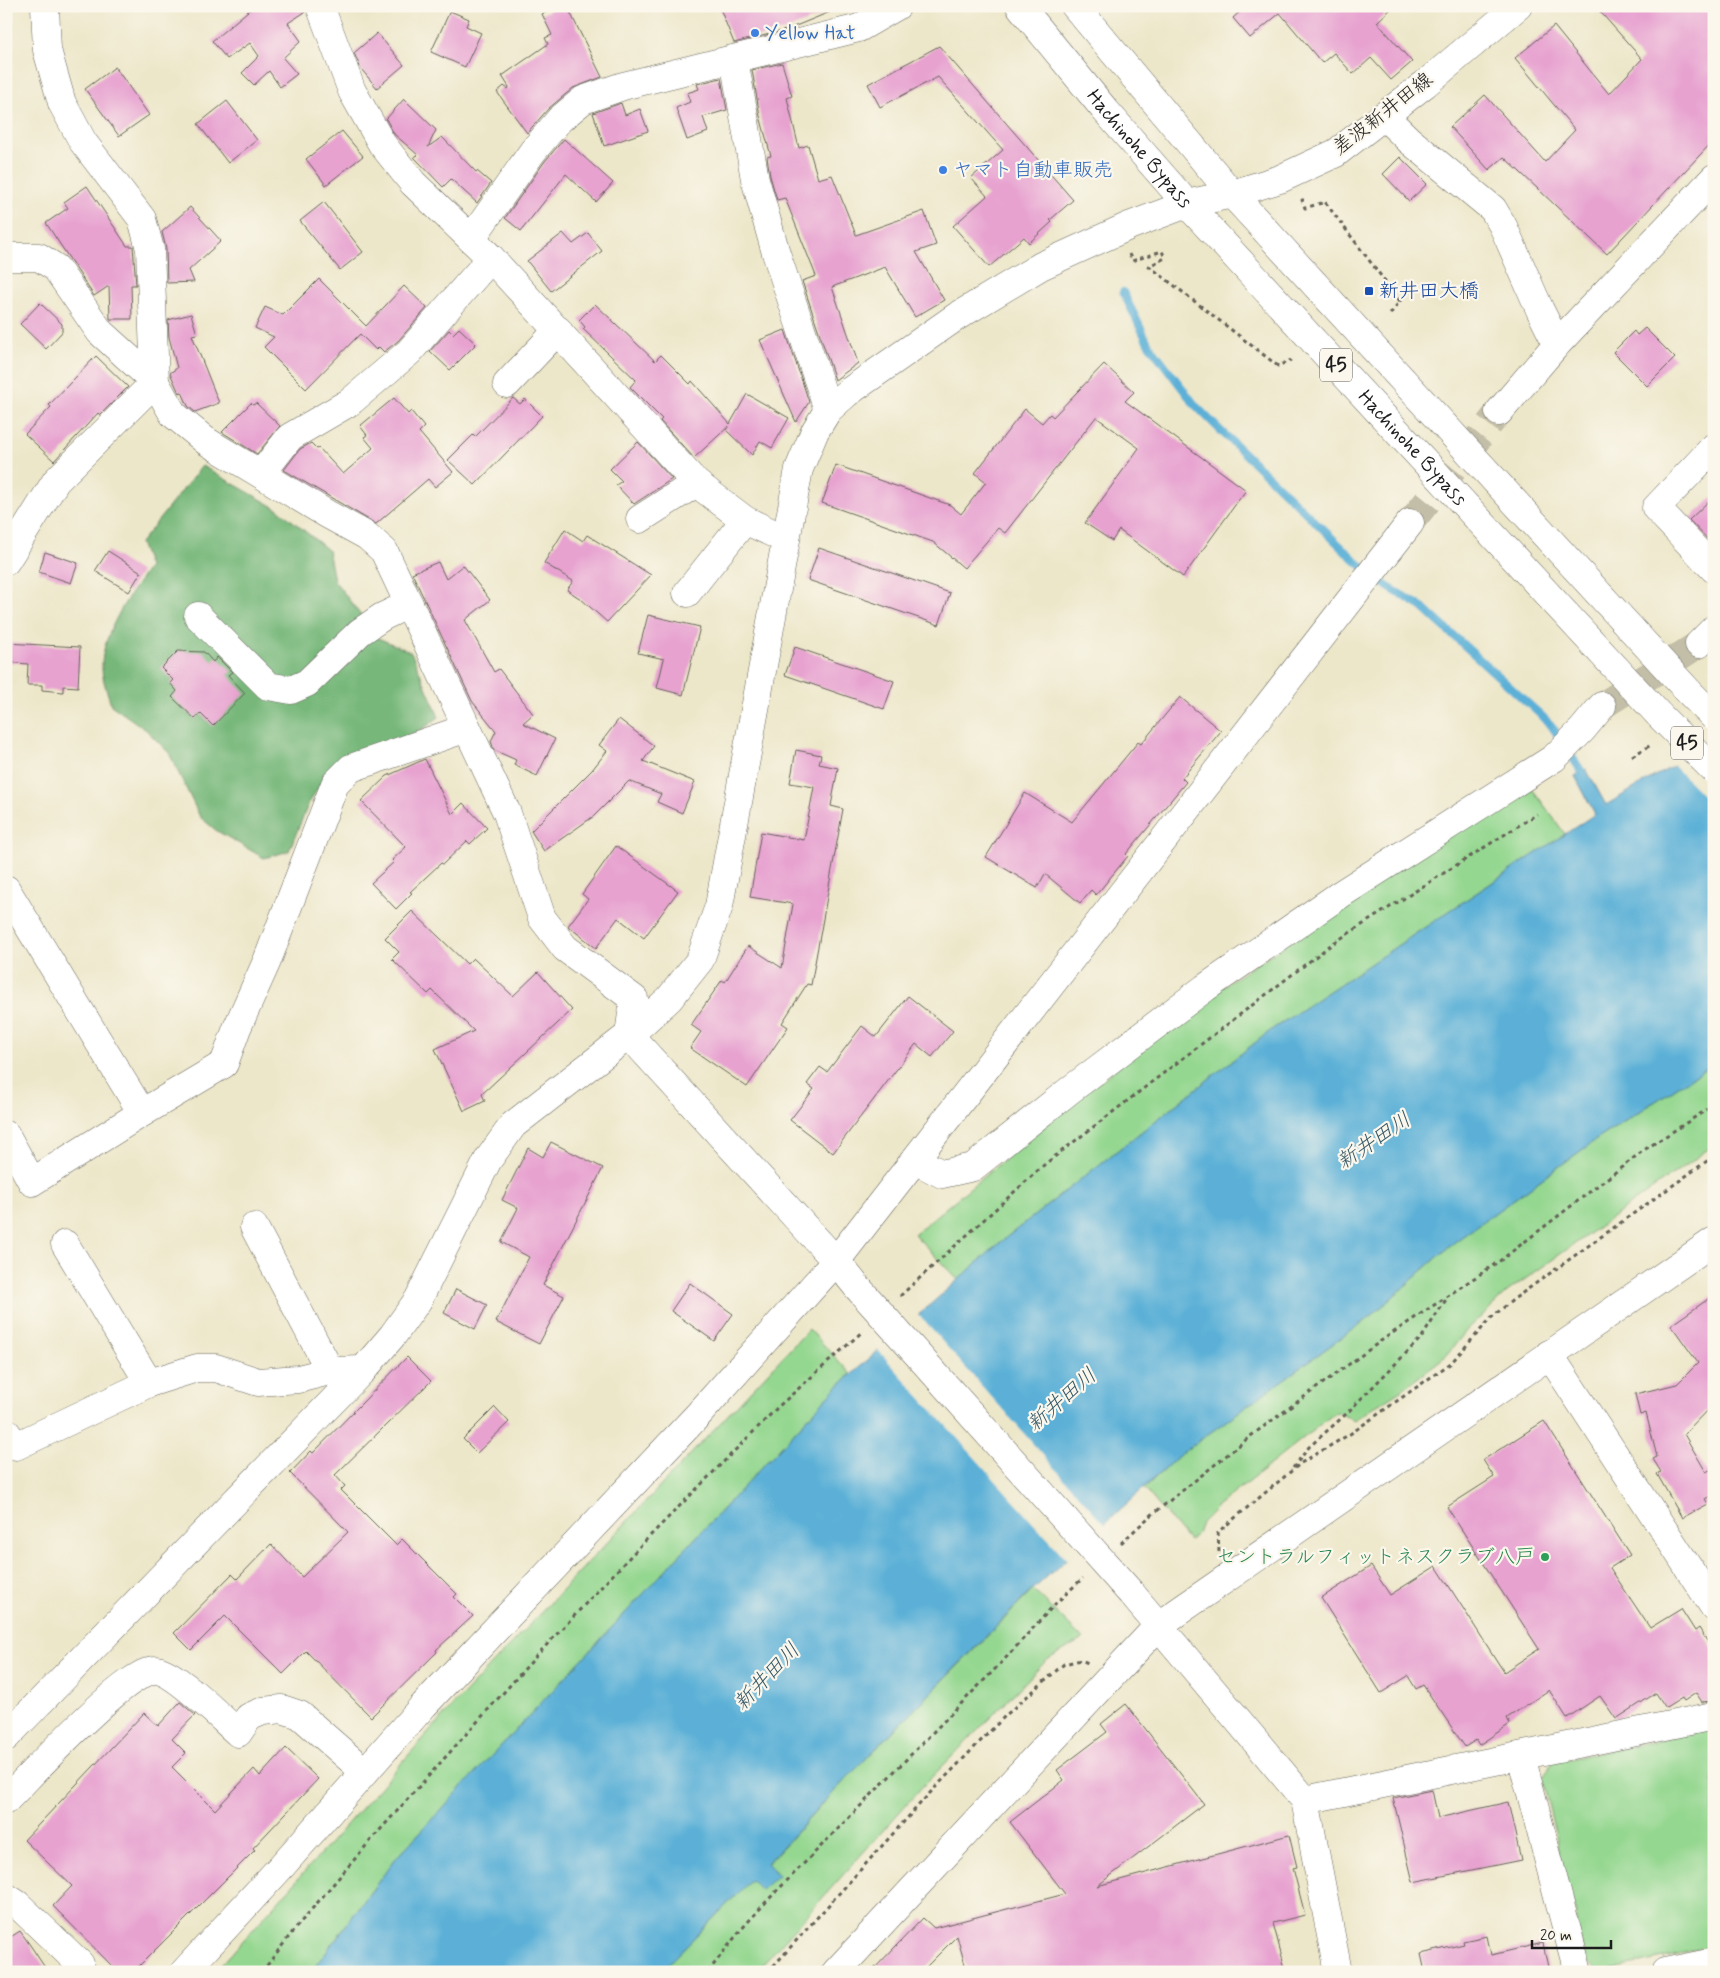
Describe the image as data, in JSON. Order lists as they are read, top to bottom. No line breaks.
{"streets":{"main road":["差波新井田線","Hachinohe Bypass","45"]},"crossings":[["差波新井田線","Hachinohe Bypass"]],"water":["新井田川"],"places":{"other":["Yellow Hat","ヤマト自動車販売","セントラルフィットネスクラブ八戸"],"transit":["新井田大橋"]},"scale_bar":"20 m"}
